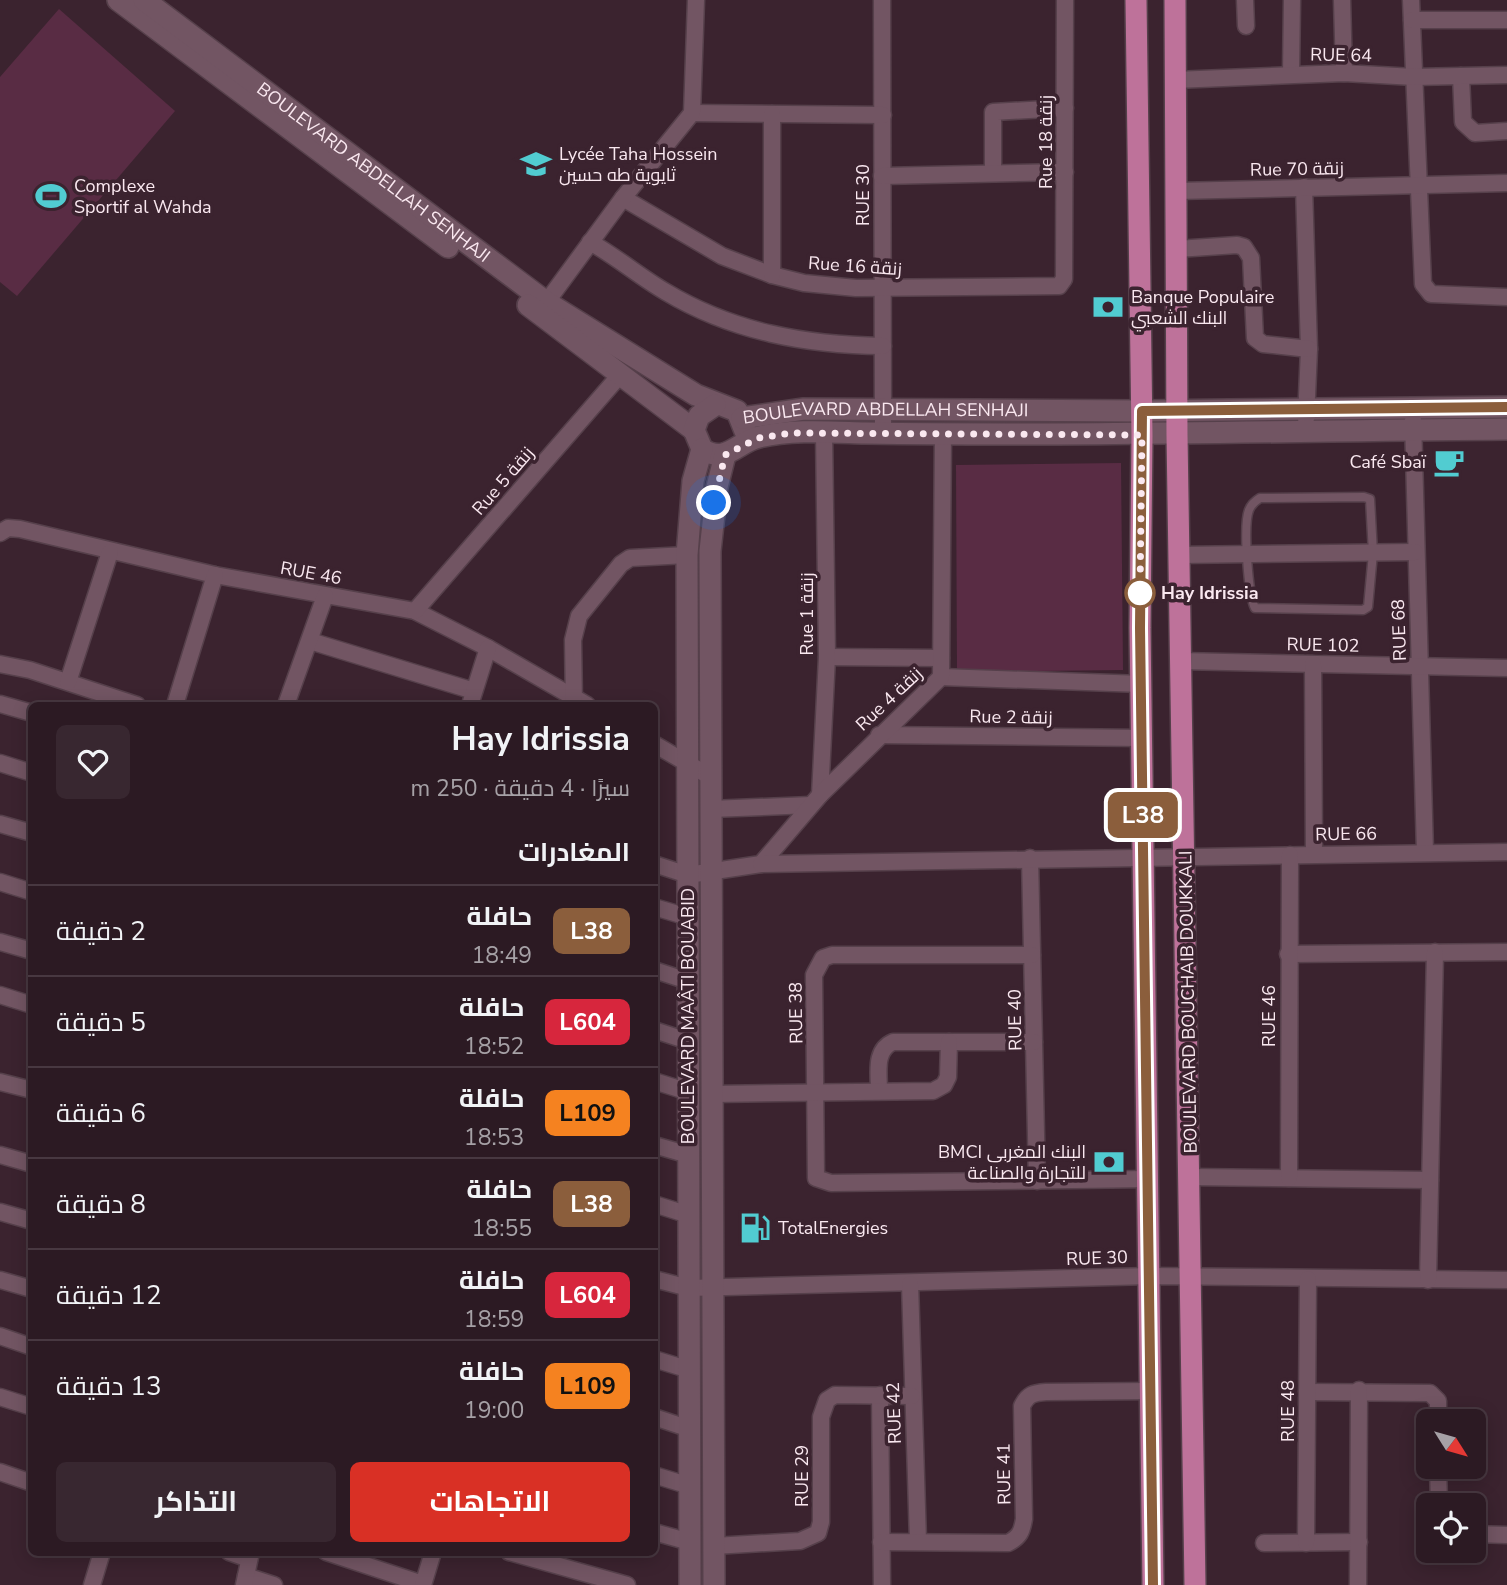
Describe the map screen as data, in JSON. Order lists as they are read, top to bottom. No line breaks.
{"streets":{"main road":["BOULEVARD BOUCHAIB DOUKKALI"],"street":["RUE 64","Rue 18 زنقة","Rue 70 زنقة","BOULEVARD ABDELLAH SENHAJI","RUE 30","Rue 16 زنقة","Rue 5 زنقة","RUE 46","Rue 1 زنقة","RUE 68","RUE 102","Rue 4 زنقة","Rue 2 زنقة","RUE 66","RUE 38","BOULEVARD MAÂTI BOUABID","RUE 40","RUE 48","RUE 42","RUE 41","RUE 29"]},"crossings":[["RUE 64","BOULEVARD BOUCHAIB DOUKKALI"],["Rue 18 زنقة","Rue 16 زنقة"],["Rue 70 زنقة","BOULEVARD BOUCHAIB DOUKKALI"],["BOULEVARD ABDELLAH SENHAJI","RUE 30"],["BOULEVARD ABDELLAH SENHAJI","Rue 5 زنقة"],["BOULEVARD ABDELLAH SENHAJI","Rue 1 زنقة"],["BOULEVARD ABDELLAH SENHAJI","RUE 68"],["BOULEVARD ABDELLAH SENHAJI","Rue 4 زنقة"],["BOULEVARD ABDELLAH SENHAJI","BOULEVARD BOUCHAIB DOUKKALI"],["BOULEVARD ABDELLAH SENHAJI","BOULEVARD MAÂTI BOUABID"],["RUE 30","Rue 16 زنقة"],["RUE 30","BOULEVARD BOUCHAIB DOUKKALI"],["RUE 30","BOULEVARD MAÂTI BOUABID"],["RUE 30","RUE 48"],["RUE 30","RUE 42"],["Rue 5 زنقة","RUE 46"],["RUE 46","RUE 66"],["Rue 1 زنقة","Rue 4 زنقة"],["RUE 68","RUE 102"],["RUE 68","RUE 66"],["RUE 102","BOULEVARD BOUCHAIB DOUKKALI"],["Rue 4 زنقة","Rue 2 زنقة"],["Rue 4 زنقة","RUE 66"],["RUE 66","BOULEVARD BOUCHAIB DOUKKALI"],["RUE 66","RUE 40"],["RUE 38","RUE 40"],["BOULEVARD MAÂTI BOUABID","RUE 29"],["RUE 42","RUE 41"],["RUE 42","RUE 29"]],"places":{"school or university":["Lycée Taha Hossein ثايوية طه حسين"],"sports":["Complexe Sportif al Wahda"],"bank":["Banque Populaire البنك الشعبي","BMCI البنك المغربي للتجارة والصناعة"],"cafe":["Café Sbaï"],"other":["Hay Idrissia"],"fuel station":["TotalEnergies"]},"lines":["bus line L38"],"north":"bottom right","page":{"on_map":"L38","heading":[["Hay Idrissia","سيرًا · 4 دقيقة · 250 m"],"المغادرات"],"list":[{"mark":"L38","name":"حافلة","note":"18:49","value":"2 دقيقة"},{"mark":"L604","name":"حافلة","note":"18:52","value":"5 دقيقة"},{"mark":"L109","name":"حافلة","note":"18:53","value":"6 دقيقة"},{"mark":"L38","name":"حافلة","note":"18:55","value":"8 دقيقة"},{"mark":"L604","name":"حافلة","note":"18:59","value":"12 دقيقة"},{"mark":"L109","name":"حافلة","note":"19:00","value":"13 دقيقة"}],"buttons":["الاتجاهات","التذاكر"]}}
